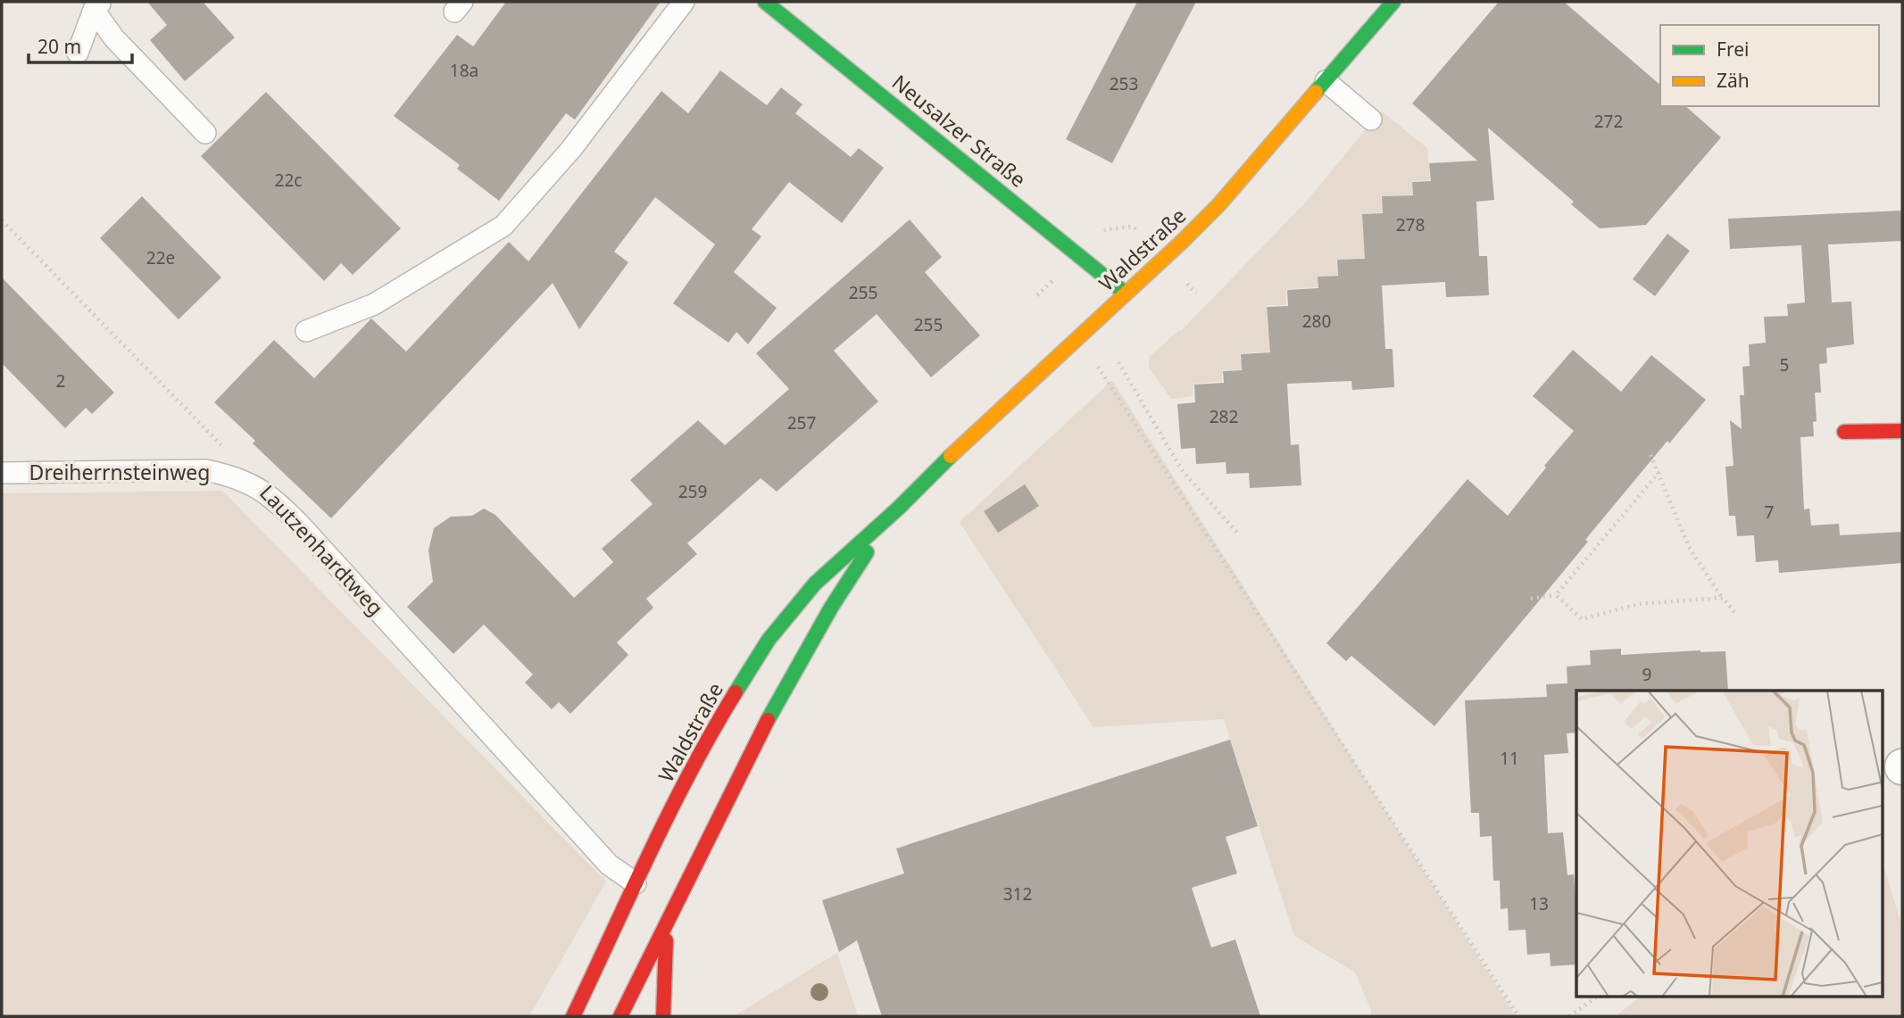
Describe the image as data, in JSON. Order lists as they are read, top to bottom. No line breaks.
{"streets":{"main road":["Neusalzer Straße","Waldstraße"],"lane":["Dreiherrnsteinweg","Lautzenhardtweg"]},"crossings":[["Neusalzer Straße","Waldstraße"],["Waldstraße","Lautzenhardtweg"],["Dreiherrnsteinweg","Lautzenhardtweg"]],"house_numbers":["18a","253","272","22c","278","22e","255","280","255","5","2","282","257","259","7","9","11","312","13"],"legend":["Frei","Zäh"],"scale_bar":"20 m"}
